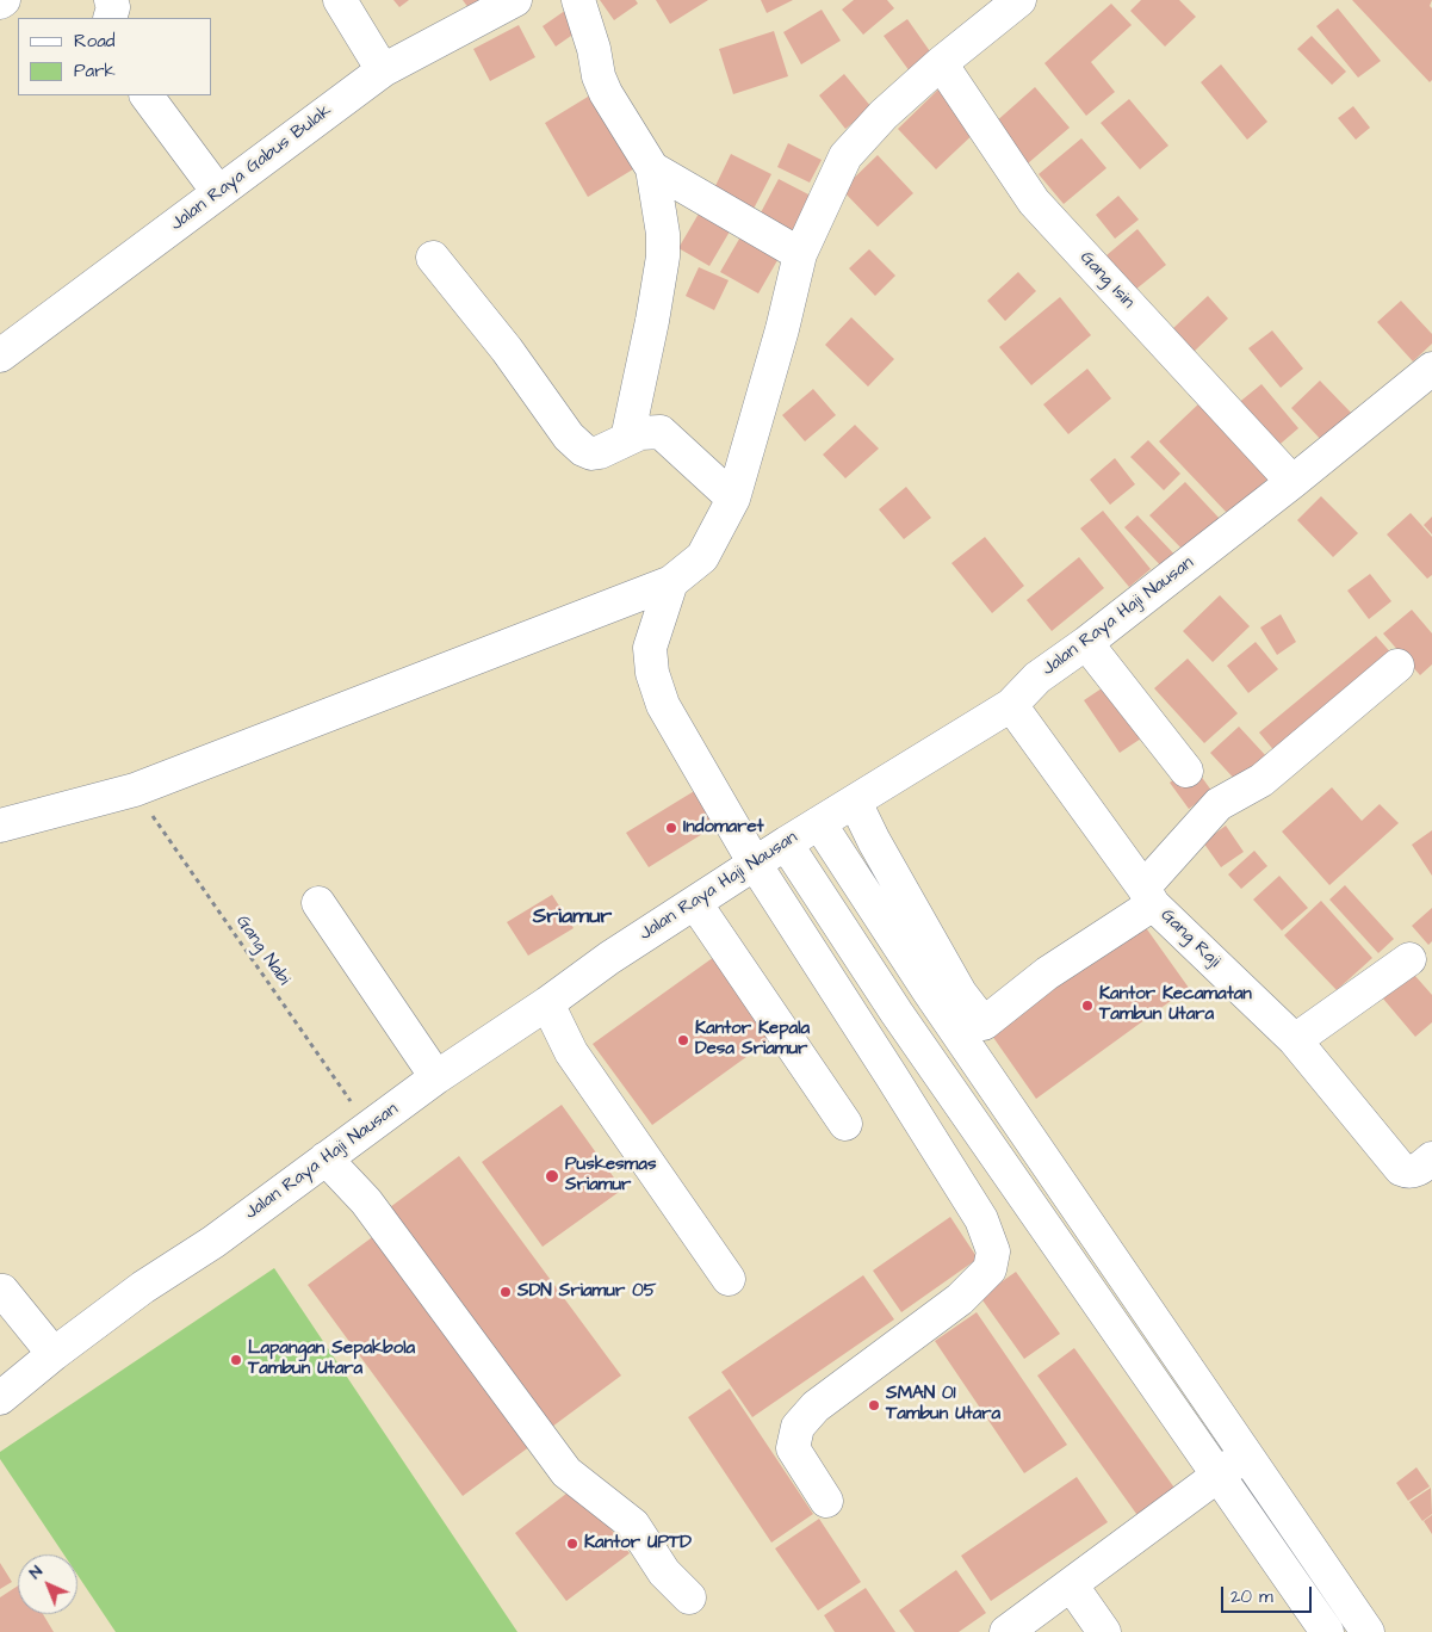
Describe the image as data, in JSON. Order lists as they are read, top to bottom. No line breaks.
{"streets":{"street":["Jalan Raya Gabus Bulak","Gang Isin","Jalan Raya Haji Nausan","Gang Raji"],"path":["Gang Nabi"]},"crossings":[["Gang Isin","Jalan Raya Haji Nausan"],["Jalan Raya Haji Nausan","Gang Raji"],["Jalan Raya Haji Nausan","Gang Nabi"]],"districts":["Sriamur"],"places":["Indomaret","Kantor Kecamatan Tambun Utara","Kantor Kepala Desa Sriamur","Puskesmas Sriamur","SDN Sriamur 05","Lapangan Sepakbola Tambun Utara","SMAN 01 Tambun Utara","Kantor UPTD"],"legend":["Road","Park"],"scale_bar":"20 m","north":"top left"}
